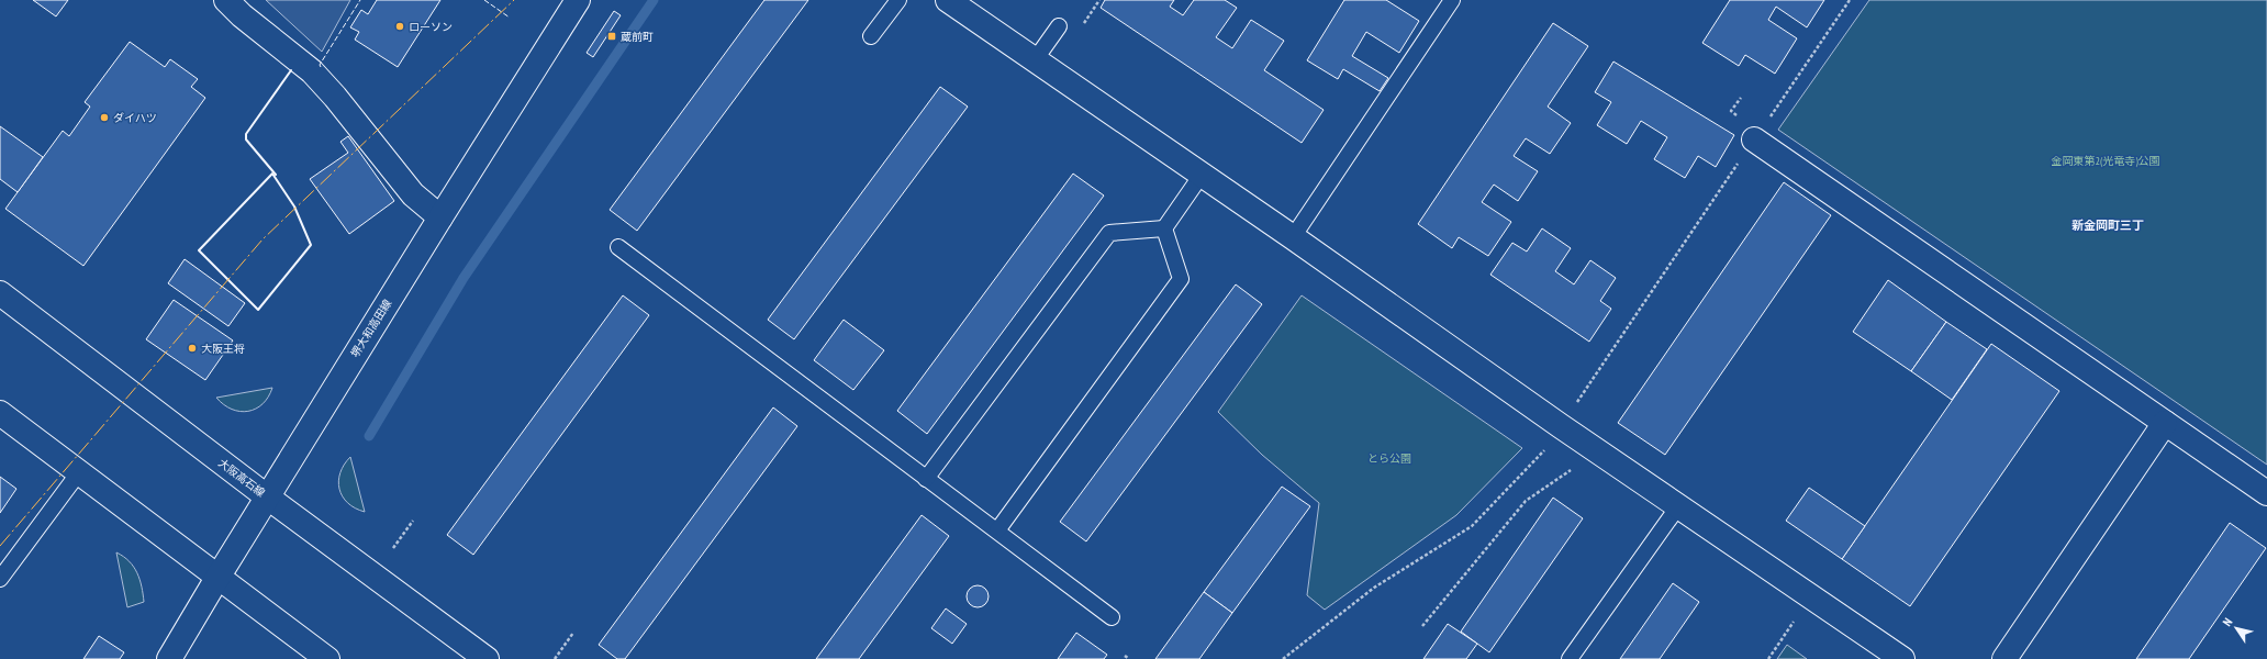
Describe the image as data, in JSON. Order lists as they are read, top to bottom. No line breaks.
{"streets":{"street":["堺大和高田線","大阪高石線"]},"crossings":[["堺大和高田線","大阪高石線"]],"districts":["新金岡町三丁"],"parks":["金岡東第2(光竜寺)公園","とら公園"],"places":{"other":["ローソン","ダイハツ","大阪王将"],"transit":["蔵前町"]},"north":"top left"}
